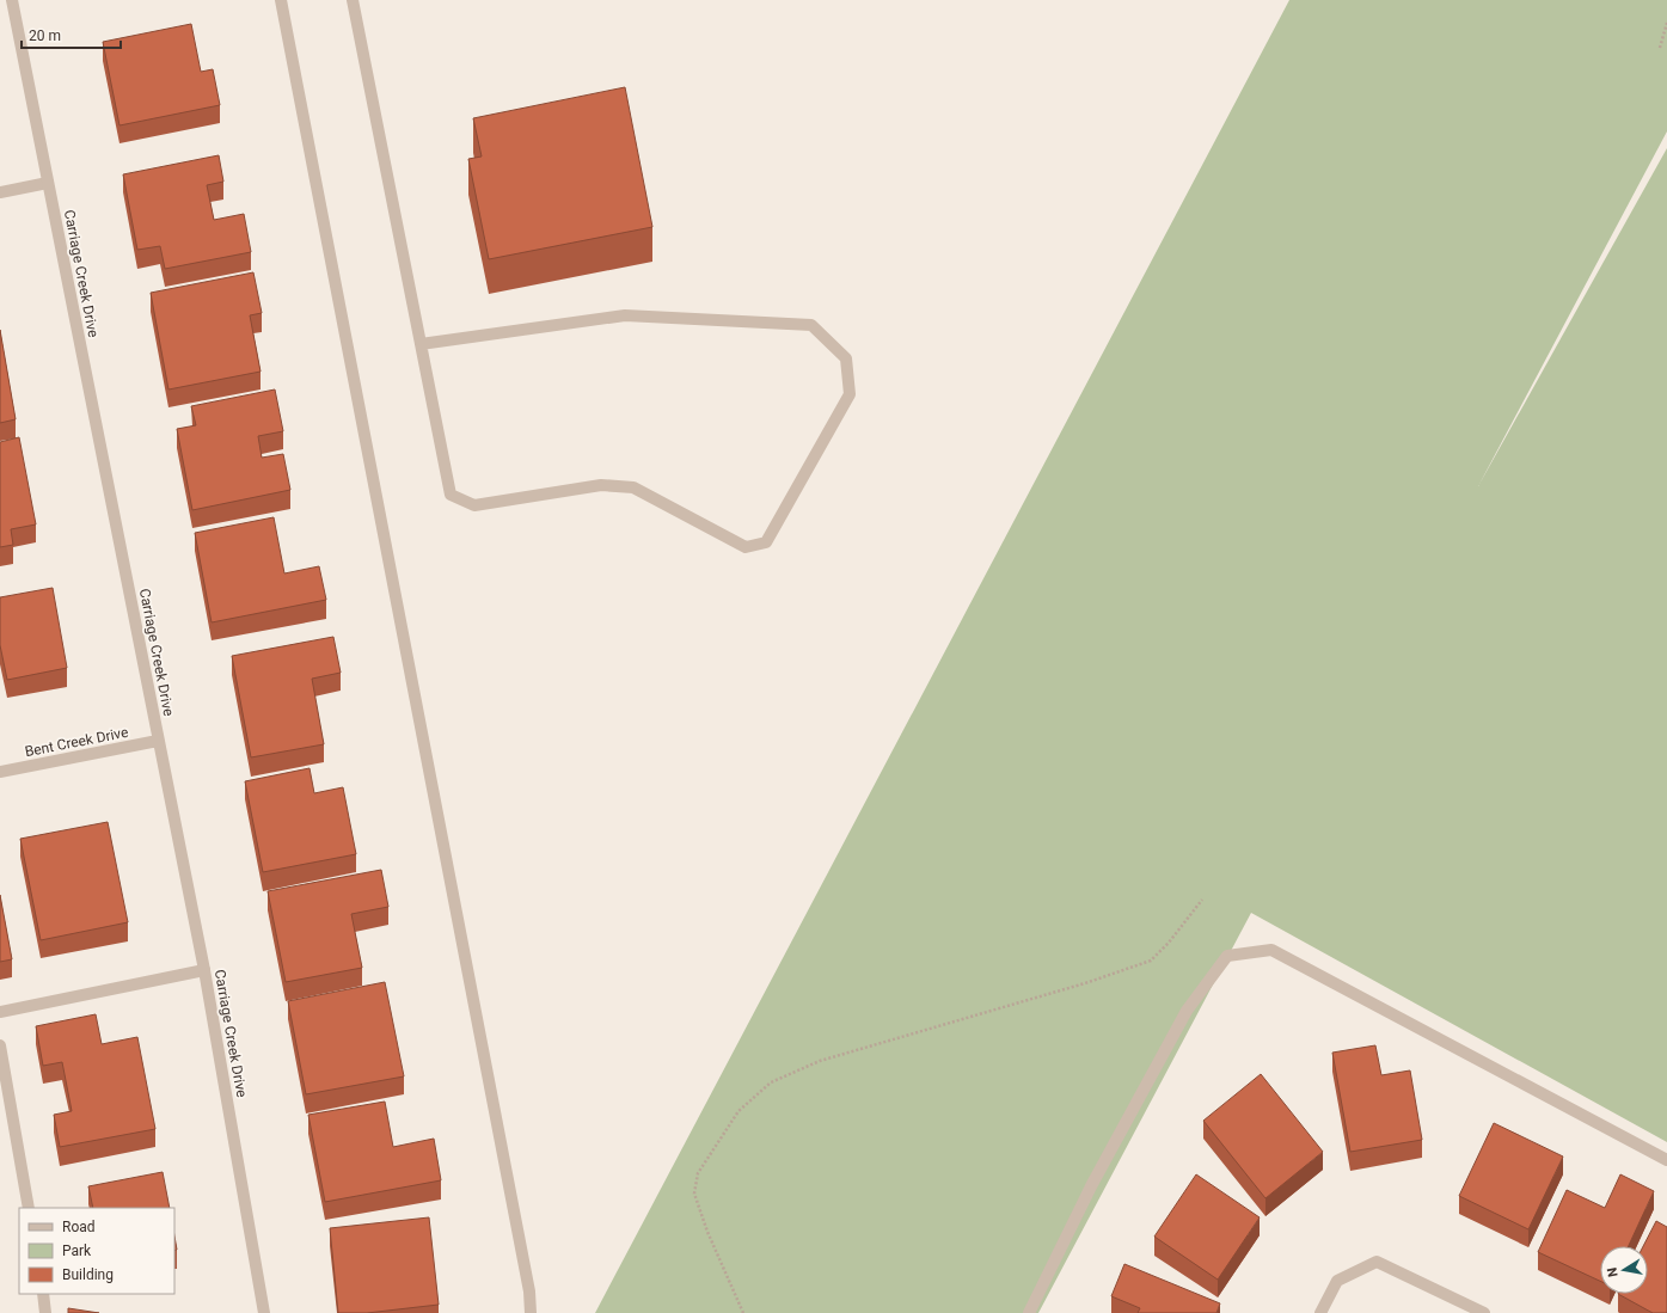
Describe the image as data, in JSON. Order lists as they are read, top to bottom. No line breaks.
{"streets":{"street":["Carriage Creek Drive","Bent Creek Drive"]},"crossings":[["Carriage Creek Drive","Bent Creek Drive"]],"legend":["Road","Park","Building"],"scale_bar":"20 m","north":"left"}
